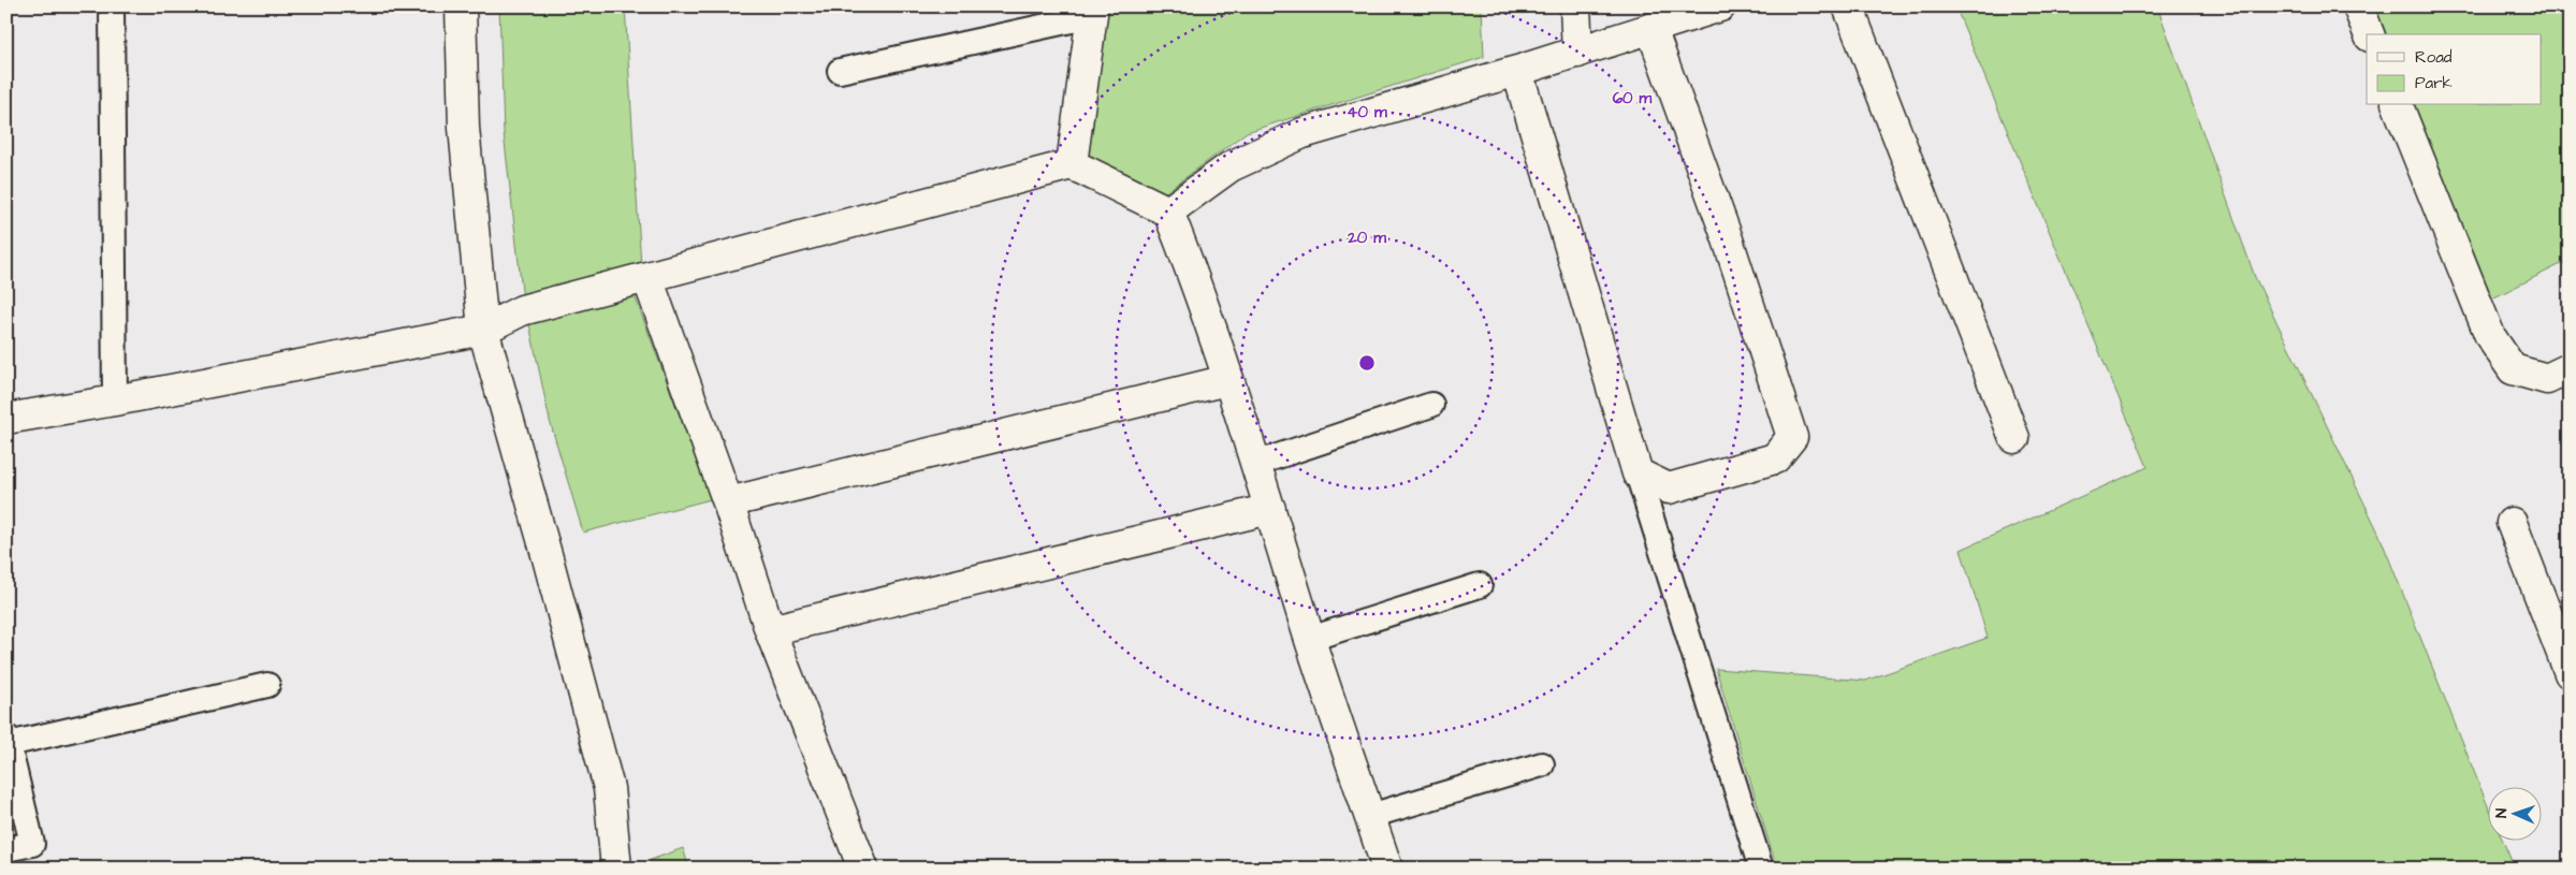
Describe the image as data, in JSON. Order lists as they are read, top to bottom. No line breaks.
{"legend":["Road","Park"],"north":"left","rings":["60 m","40 m","20 m"]}
